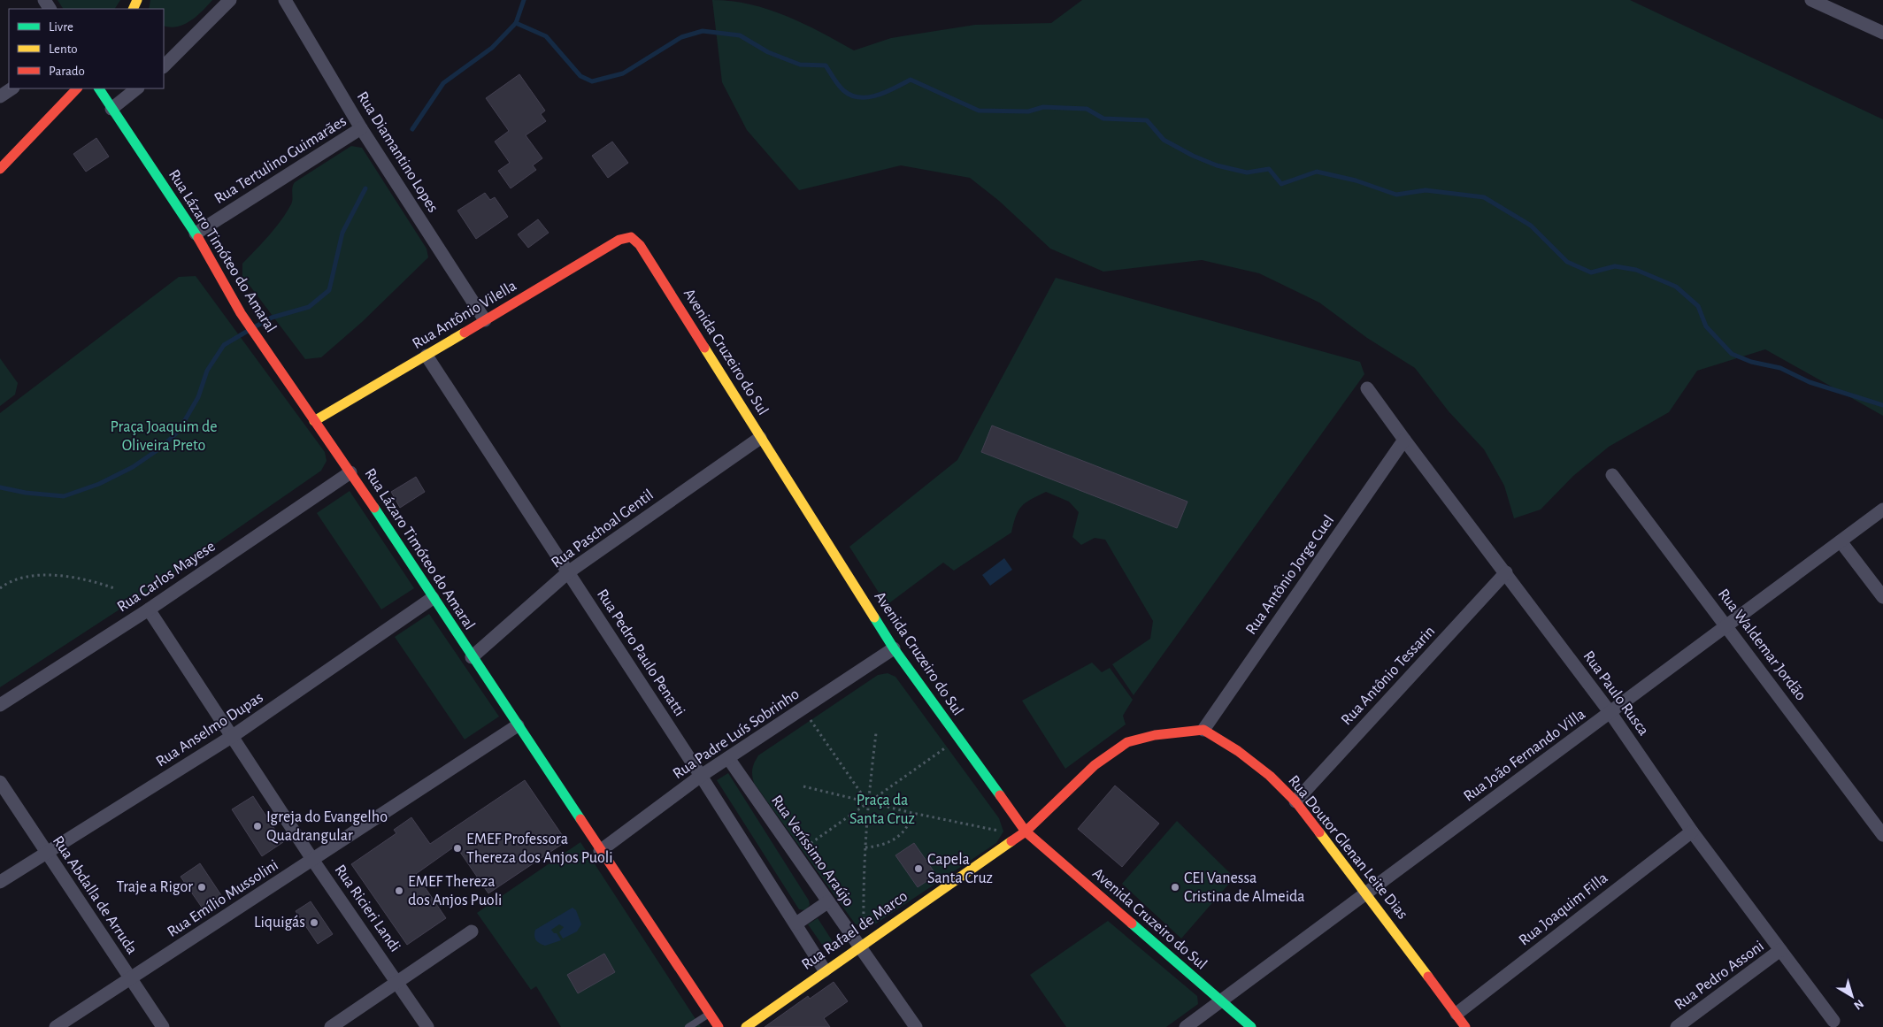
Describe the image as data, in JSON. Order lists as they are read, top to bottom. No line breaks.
{"streets":{"street":["Rua Diamantino Lopes","Rua Tertulino Guimarães","Rua Lázaro Timóteo do Amaral","Rua Antônio Vilella","Avenida Cruzeiro do Sul","Rua Paschoal Gentil","Rua Antônio Jorge Cuel","Rua Carlos Mayese","Rua Waldemar Jordão","Rua Pedro Paulo Penatti","Rua Antônio Tessarin","Rua Paulo Rusca","Rua Anselmo Dupas","Rua Padre Luís Sobrinho","Rua João Fernando Villa","Rua Doutor Glenan Leite Dias","Rua Veríssimo Araújo","Rua Abdalla de Arruda","Rua Emílio Mussolini","Rua Ricieri Landi","Rua Joaquim Filla","Rua Rafael de Marco","Rua Pedro Assoni"]},"crossings":[["Rua Diamantino Lopes","Rua Tertulino Guimarães"],["Rua Diamantino Lopes","Rua Antônio Vilella"],["Rua Tertulino Guimarães","Rua Lázaro Timóteo do Amaral"],["Rua Lázaro Timóteo do Amaral","Rua Antônio Vilella"],["Rua Lázaro Timóteo do Amaral","Rua Paschoal Gentil"],["Rua Lázaro Timóteo do Amaral","Rua Carlos Mayese"],["Rua Lázaro Timóteo do Amaral","Rua Anselmo Dupas"],["Rua Lázaro Timóteo do Amaral","Rua Padre Luís Sobrinho"],["Rua Lázaro Timóteo do Amaral","Rua Emílio Mussolini"],["Rua Antônio Vilella","Avenida Cruzeiro do Sul"],["Rua Antônio Vilella","Rua Pedro Paulo Penatti"],["Avenida Cruzeiro do Sul","Rua Paschoal Gentil"],["Avenida Cruzeiro do Sul","Rua Padre Luís Sobrinho"],["Avenida Cruzeiro do Sul","Rua João Fernando Villa"],["Avenida Cruzeiro do Sul","Rua Rafael de Marco"],["Rua Paschoal Gentil","Rua Pedro Paulo Penatti"],["Rua Antônio Jorge Cuel","Rua Paulo Rusca"],["Rua Antônio Jorge Cuel","Rua Doutor Glenan Leite Dias"],["Rua Carlos Mayese","Rua Ricieri Landi"],["Rua Waldemar Jordão","Rua João Fernando Villa"],["Rua Pedro Paulo Penatti","Rua Padre Luís Sobrinho"],["Rua Pedro Paulo Penatti","Rua Rafael de Marco"],["Rua Antônio Tessarin","Rua Paulo Rusca"],["Rua Antônio Tessarin","Rua Doutor Glenan Leite Dias"],["Rua Paulo Rusca","Rua João Fernando Villa"],["Rua Paulo Rusca","Rua Joaquim Filla"],["Rua Paulo Rusca","Rua Pedro Assoni"],["Rua Anselmo Dupas","Rua Abdalla de Arruda"],["Rua Anselmo Dupas","Rua Ricieri Landi"],["Rua Padre Luís Sobrinho","Rua Veríssimo Araújo"],["Rua João Fernando Villa","Rua Doutor Glenan Leite Dias"],["Rua Doutor Glenan Leite Dias","Rua Joaquim Filla"],["Rua Veríssimo Araújo","Rua Rafael de Marco"],["Rua Abdalla de Arruda","Rua Emílio Mussolini"],["Rua Emílio Mussolini","Rua Ricieri Landi"]],"parks":["Praça Joaquim de Oliveira Preto","Praça da Santa Cruz"],"places":["Igreja do Evangelho Quadrangular","EMEF Professora Thereza dos Anjos Puoli","Capela Santa Cruz","Traje a Rigor","CEI Vanessa Cristina de Almeida","EMEF Thereza dos Anjos Puoli","Liquigás"],"legend":["Livre","Lento","Parado"],"north":"bottom right"}
